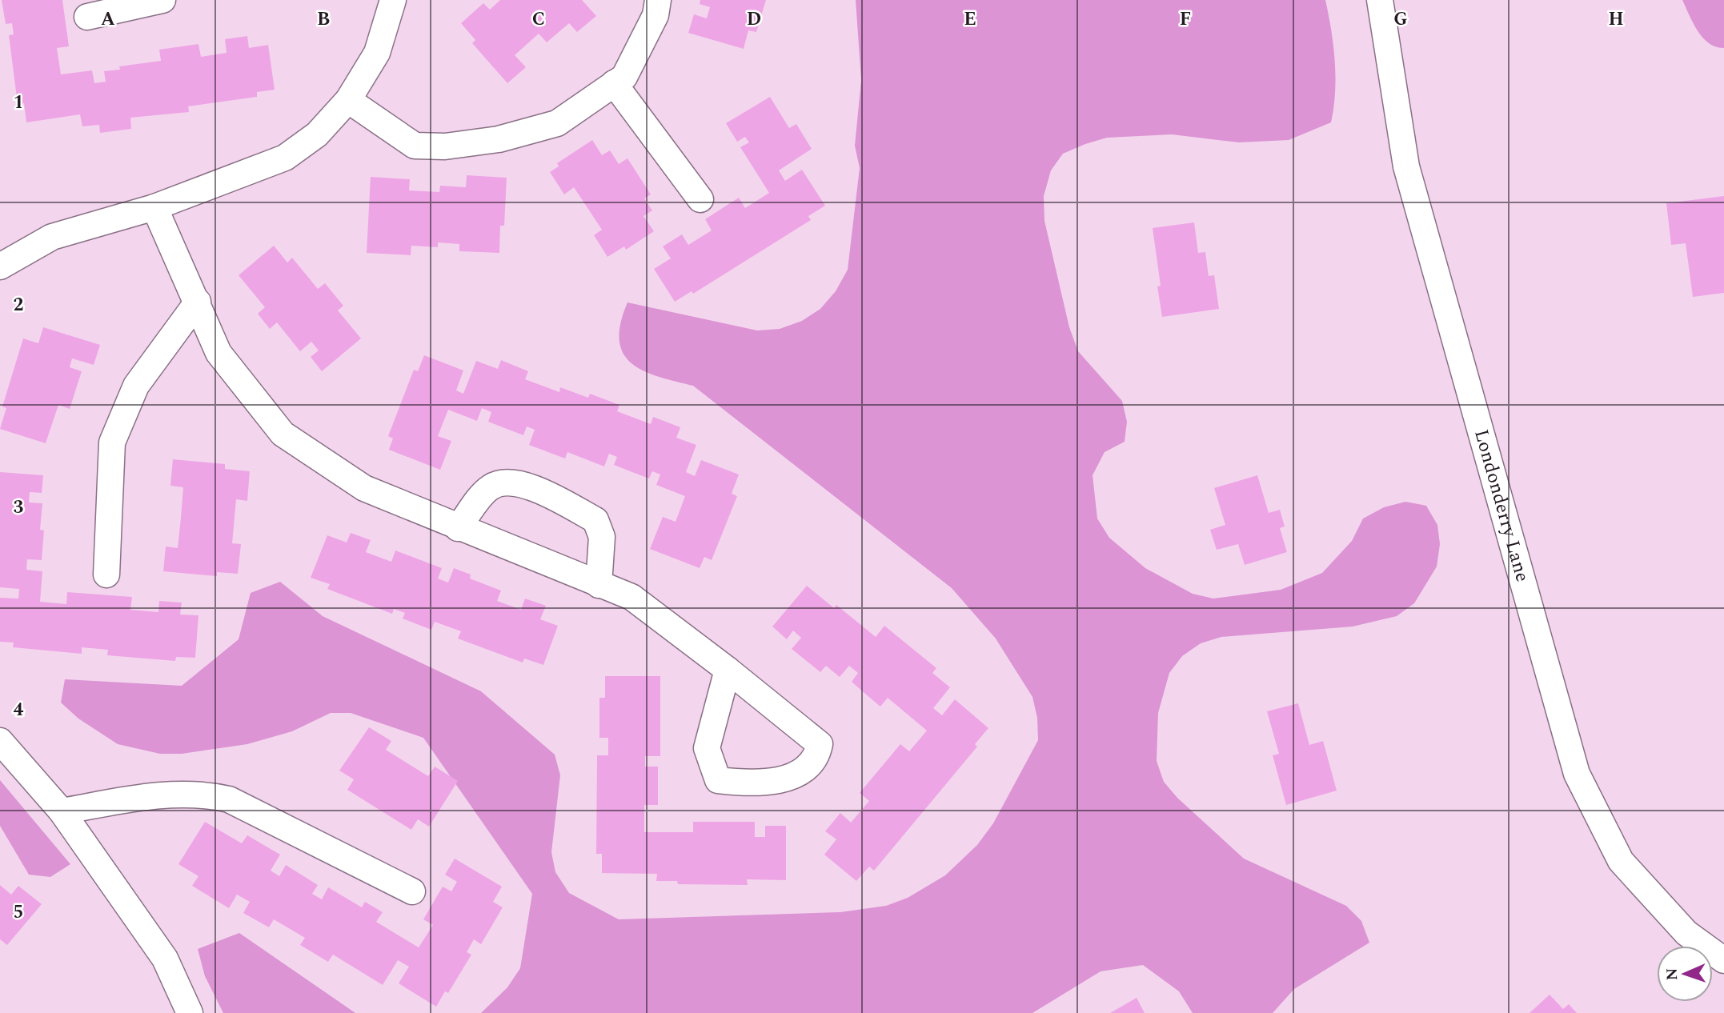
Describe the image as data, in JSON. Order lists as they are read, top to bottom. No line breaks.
{"streets":{"street":["Londonderry Lane"]},"north":"left","grid":{"columns":["A","B","C","D","E","F","G","H"],"rows":["1","2","3","4","5"]}}
